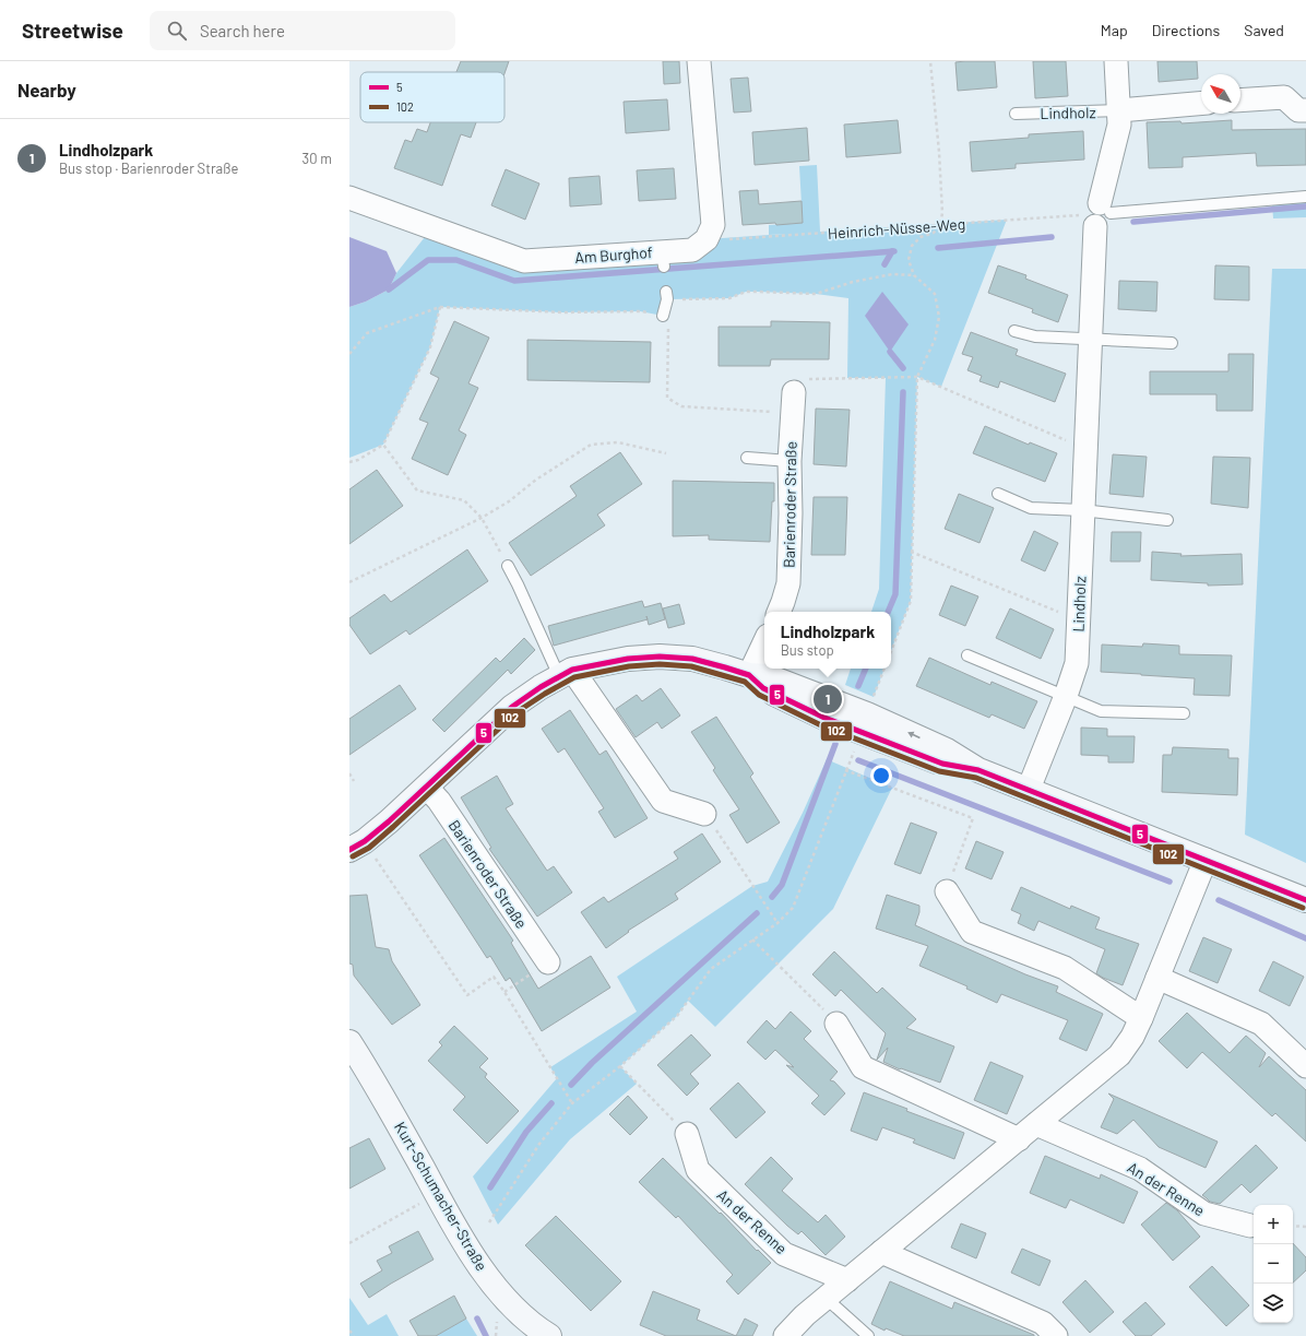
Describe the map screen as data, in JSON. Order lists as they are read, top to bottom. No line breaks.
{"streets":{"main road":["Kurt-Schumacher-Straße"],"street":["Lindholz","Am Burghof","Barienroder Straße","An der Renne"],"path":["Heinrich-Nüsse-Weg"]},"crossings":[["Lindholz","Heinrich-Nüsse-Weg"],["Heinrich-Nüsse-Weg","Am Burghof"]],"lines":["transit line 5","transit line 102"],"legend":["5","102"],"north":"top left","page":{"header":"Streetwise","search":"Search here","nav":["Map","Directions","Saved"],"heading":"Nearby","list":[{"mark":"1","name":"Lindholzpark","note":"Bus stop · Barienroder Straße","value":"30 m"}],"popup":["Lindholzpark","Bus stop"],"pins":"1","map_buttons":["+","−"]}}
